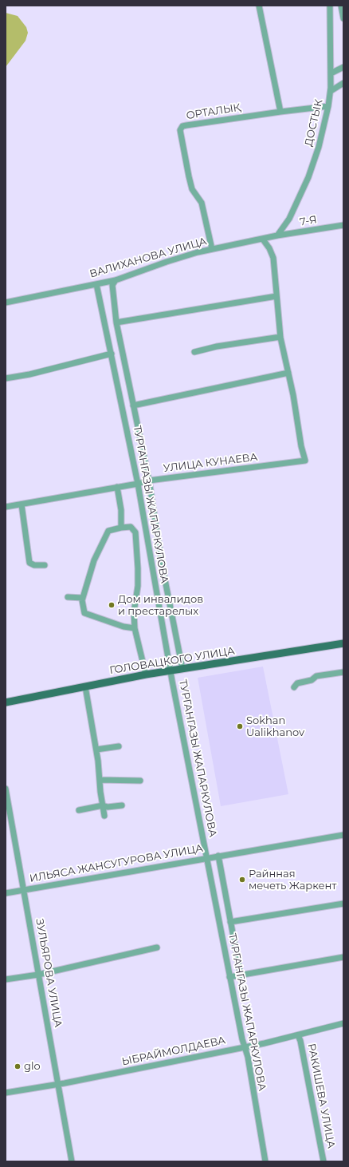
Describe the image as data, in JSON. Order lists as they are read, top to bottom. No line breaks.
{"streets":{"main road":["ГОЛОВАЦКОГО УЛИЦА"],"street":["ОРТАЛЫҚ","ДОСТЫК","7-Я","ВАЛИХАНОВА УЛИЦА","УЛИЦА КУНАЕВА","ТУРГАНГАЗЫ ЖАПАРКУЛОВА","ИЛЬЯСА ЖАНСУГУРОВА УЛИЦА","ЗУЛЬЯРОВА УЛИЦА","ЫБРАЙМОЛДАЕВА","РАКИШЕВА УЛИЦА"]},"crossings":[["ОРТАЛЫҚ","ВАЛИХАНОВА УЛИЦА"],["ДОСТЫК","7-Я"],["ДОСТЫК","ВАЛИХАНОВА УЛИЦА"],["7-Я","ВАЛИХАНОВА УЛИЦА"],["ВАЛИХАНОВА УЛИЦА","ТУРГАНГАЗЫ ЖАПАРКУЛОВА"],["УЛИЦА КУНАЕВА","ТУРГАНГАЗЫ ЖАПАРКУЛОВА"],["ТУРГАНГАЗЫ ЖАПАРКУЛОВА","ГОЛОВАЦКОГО УЛИЦА"],["ТУРГАНГАЗЫ ЖАПАРКУЛОВА","ИЛЬЯСА ЖАНСУГУРОВА УЛИЦА"],["ТУРГАНГАЗЫ ЖАПАРКУЛОВА","ЫБРАЙМОЛДАЕВА"],["ИЛЬЯСА ЖАНСУГУРОВА УЛИЦА","ЗУЛЬЯРОВА УЛИЦА"],["ЗУЛЬЯРОВА УЛИЦА","ЫБРАЙМОЛДАЕВА"],["ЫБРАЙМОЛДАЕВА","РАКИШЕВА УЛИЦА"]],"places":["Дом инвалидов и престарелых","Sokhan Ualikhanov","Райнная мечеть Жаркент","glo"]}
